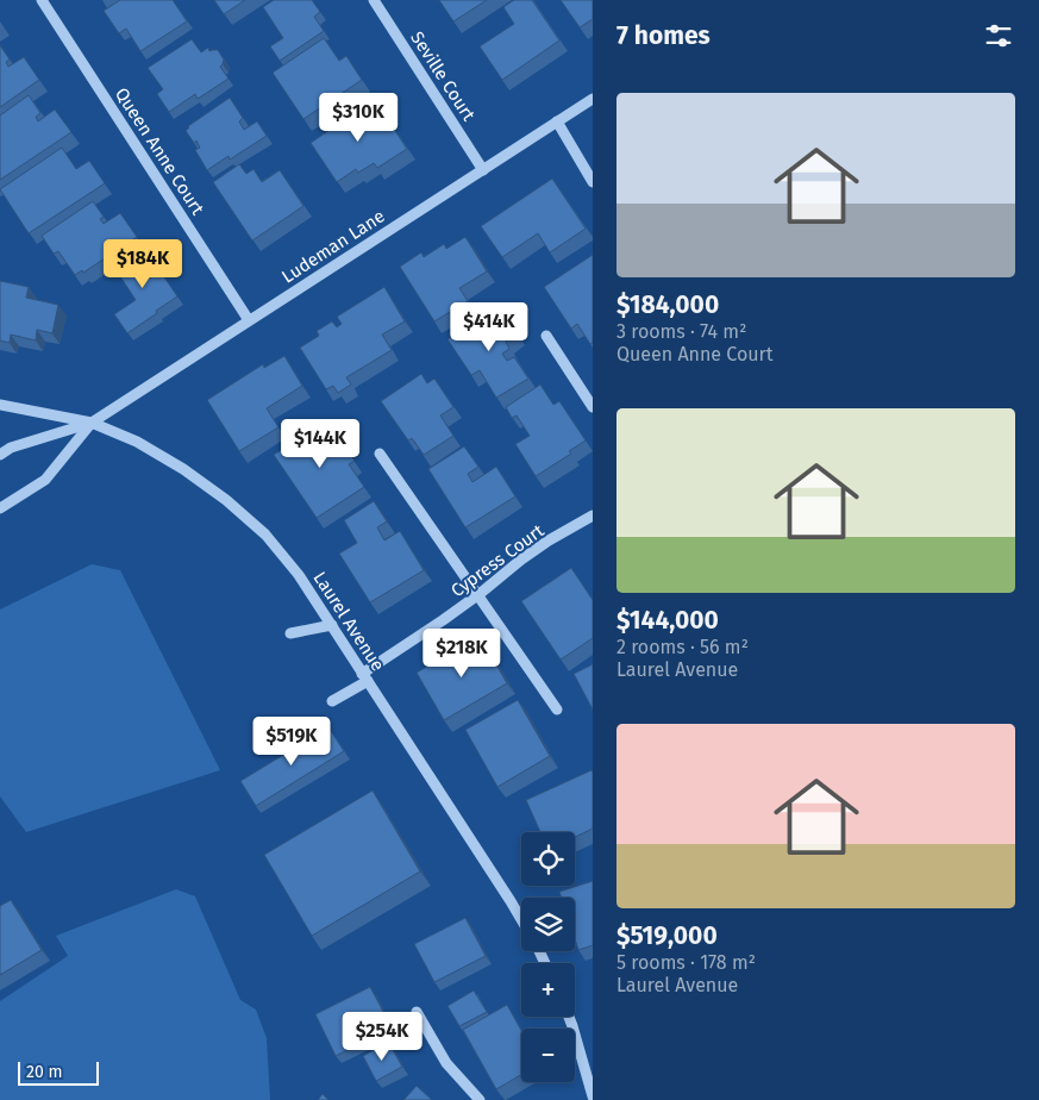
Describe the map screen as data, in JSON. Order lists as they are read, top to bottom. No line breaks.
{"streets":{"street":["Seville Court","Queen Anne Court","Ludeman Lane","Cypress Court","Laurel Avenue"]},"crossings":[["Seville Court","Ludeman Lane"],["Queen Anne Court","Ludeman Lane"],["Ludeman Lane","Laurel Avenue"],["Cypress Court","Laurel Avenue"]],"scale_bar":"20 m","page":{"heading":"7 homes","list":[{"name":"$184,000","note":"3 rooms · 74 m² · Queen Anne Court"},{"name":"$144,000","note":"2 rooms · 56 m² · Laurel Avenue"},{"name":"$519,000","note":"5 rooms · 178 m² · Laurel Avenue"}],"price":["$310K","$184K","$414K","$144K","$218K","$519K","$254K"],"map_buttons":["+","−"],"scale":"20 m"}}
